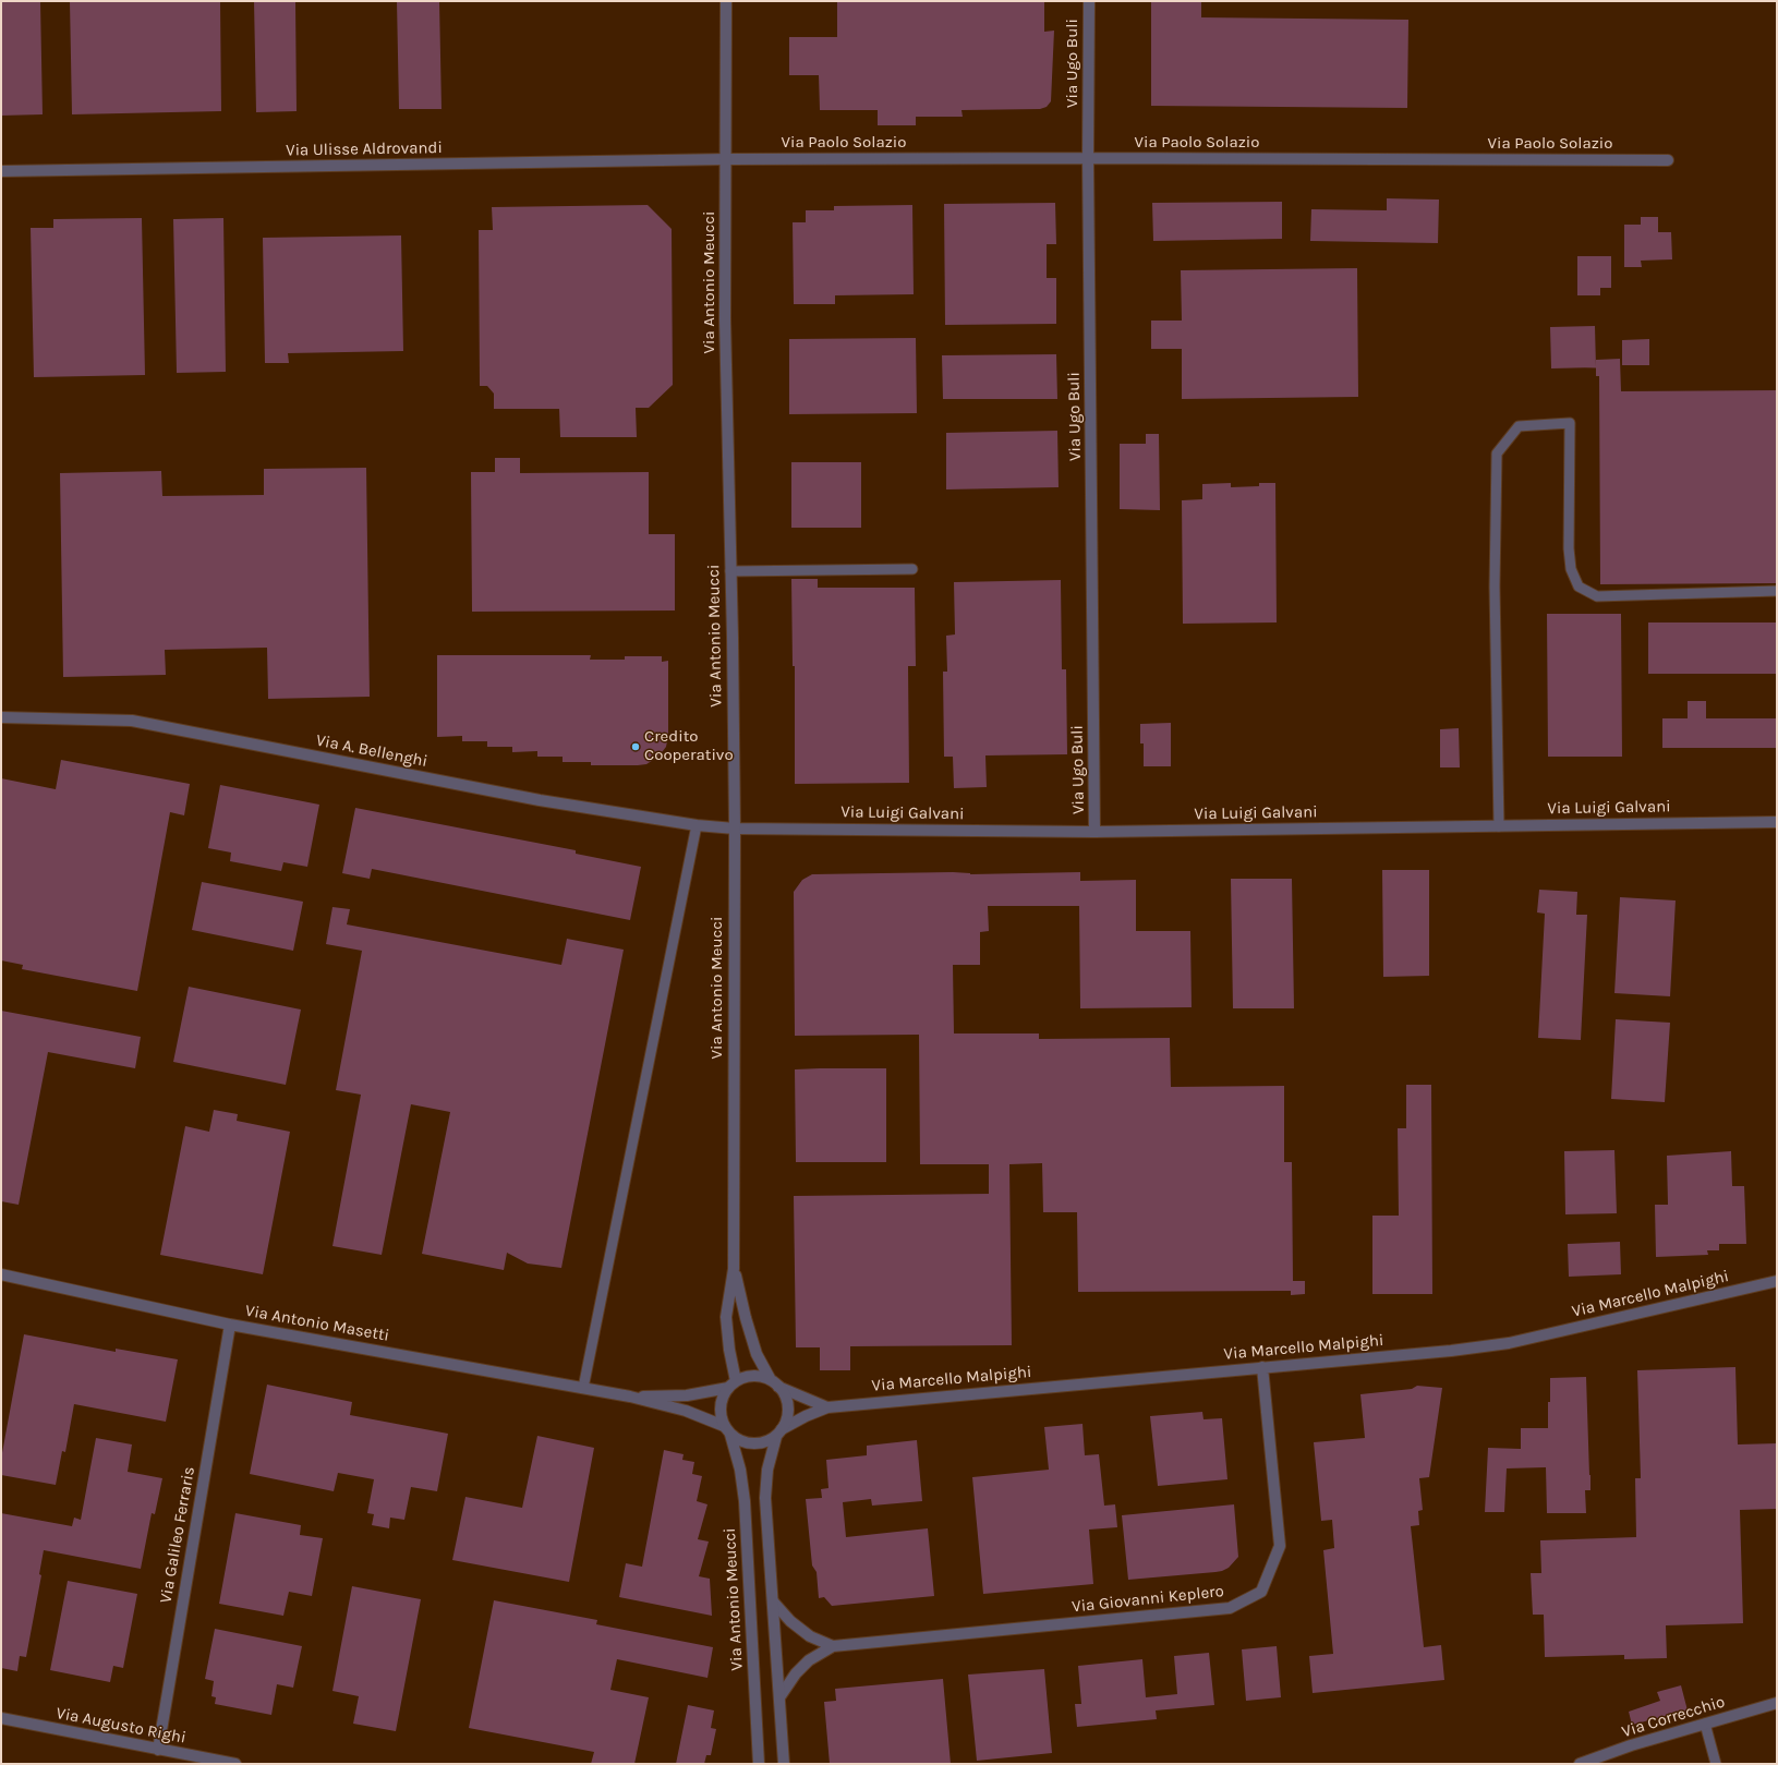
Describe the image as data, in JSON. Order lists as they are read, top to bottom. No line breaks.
{"streets":{"street":["Via Ugo Buli","Via Paolo Solazio","Via Ulisse Aldrovandi","Via Antonio Meucci","Via A. Bellenghi","Via Luigi Galvani","Via Marcello Malpighi","Via Antonio Masetti","Via Galileo Ferraris","Via Giovanni Keplero","Via Correcchio","Via Augusto Righi"]},"crossings":[["Via Ugo Buli","Via Paolo Solazio"],["Via Ugo Buli","Via Luigi Galvani"],["Via Paolo Solazio","Via Ulisse Aldrovandi"],["Via Paolo Solazio","Via Antonio Meucci"],["Via Ulisse Aldrovandi","Via Antonio Meucci"],["Via Antonio Meucci","Via A. Bellenghi"],["Via Antonio Meucci","Via Luigi Galvani"],["Via Antonio Meucci","Via Marcello Malpighi"],["Via Antonio Meucci","Via Antonio Masetti"],["Via A. Bellenghi","Via Luigi Galvani"],["Via Marcello Malpighi","Via Antonio Masetti"],["Via Marcello Malpighi","Via Giovanni Keplero"],["Via Antonio Masetti","Via Galileo Ferraris"],["Via Galileo Ferraris","Via Augusto Righi"]],"places":["Credito Cooperativo"]}
